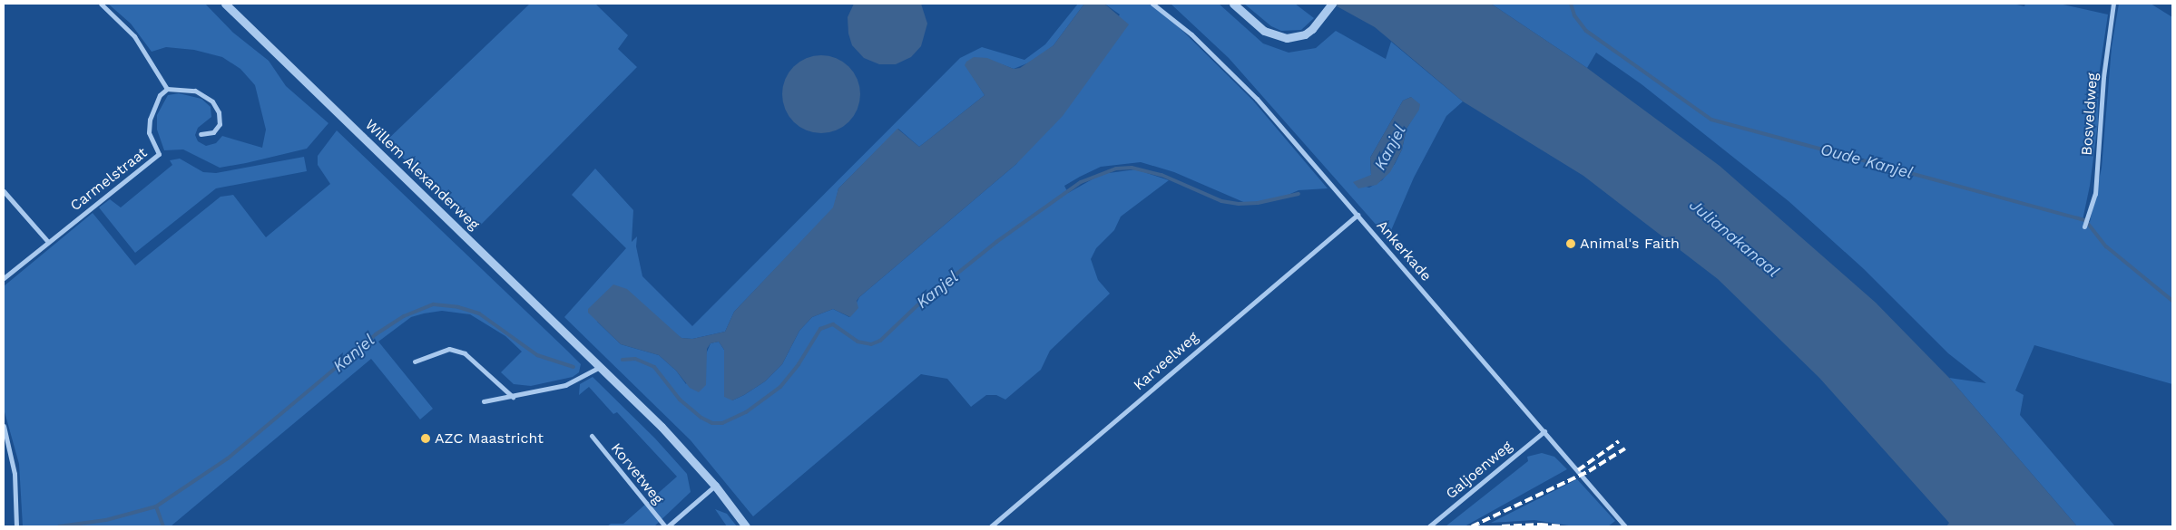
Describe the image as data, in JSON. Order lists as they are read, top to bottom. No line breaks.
{"streets":{"street":["Bosveldweg","Willem Alexanderweg","Carmelstraat","Ankerkade","Karveelweg","Galjoenweg","Korvetweg"]},"crossings":[["Willem Alexanderweg","Korvetweg"],["Ankerkade","Karveelweg"],["Ankerkade","Galjoenweg"]],"water":["Kanjel","Oude Kanjel","Julianakanaal"],"places":["Animal's Faith","AZC Maastricht"]}
